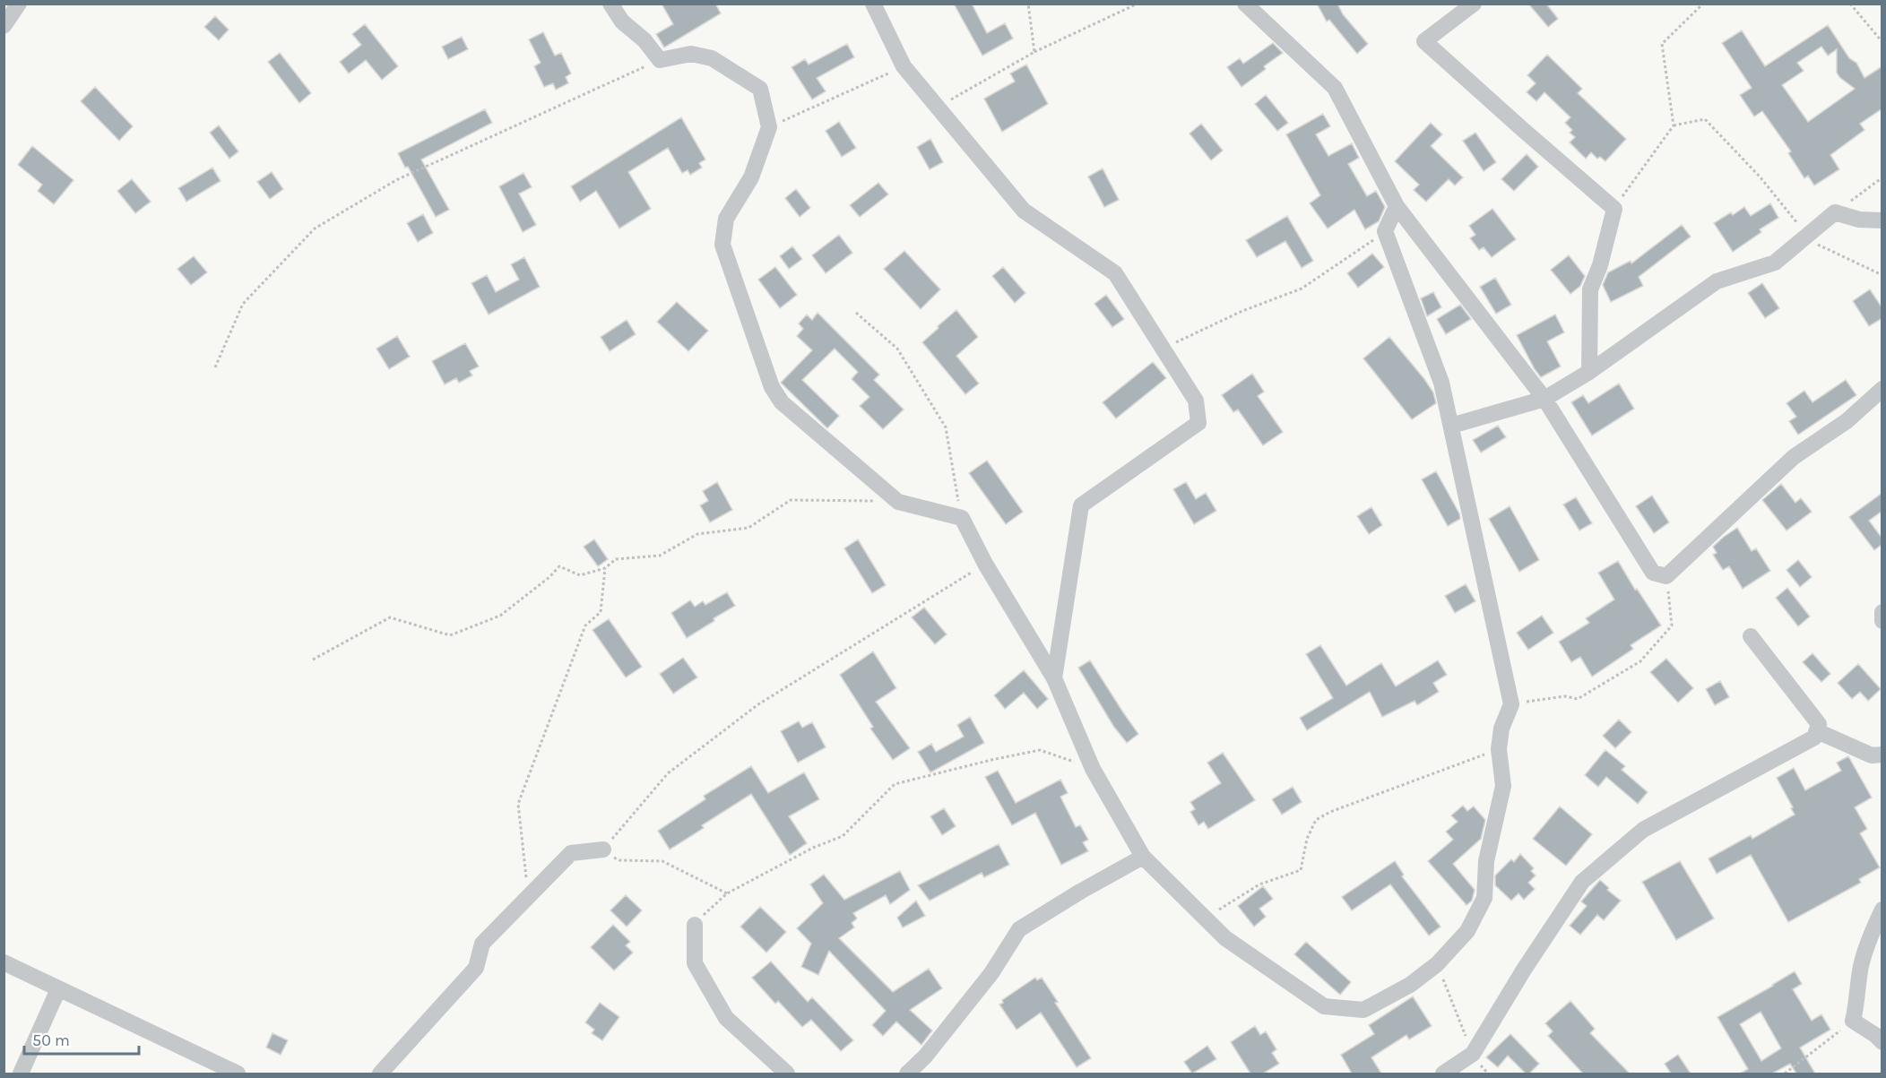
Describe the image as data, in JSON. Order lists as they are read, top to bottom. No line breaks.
{"scale_bar":"50 m"}
